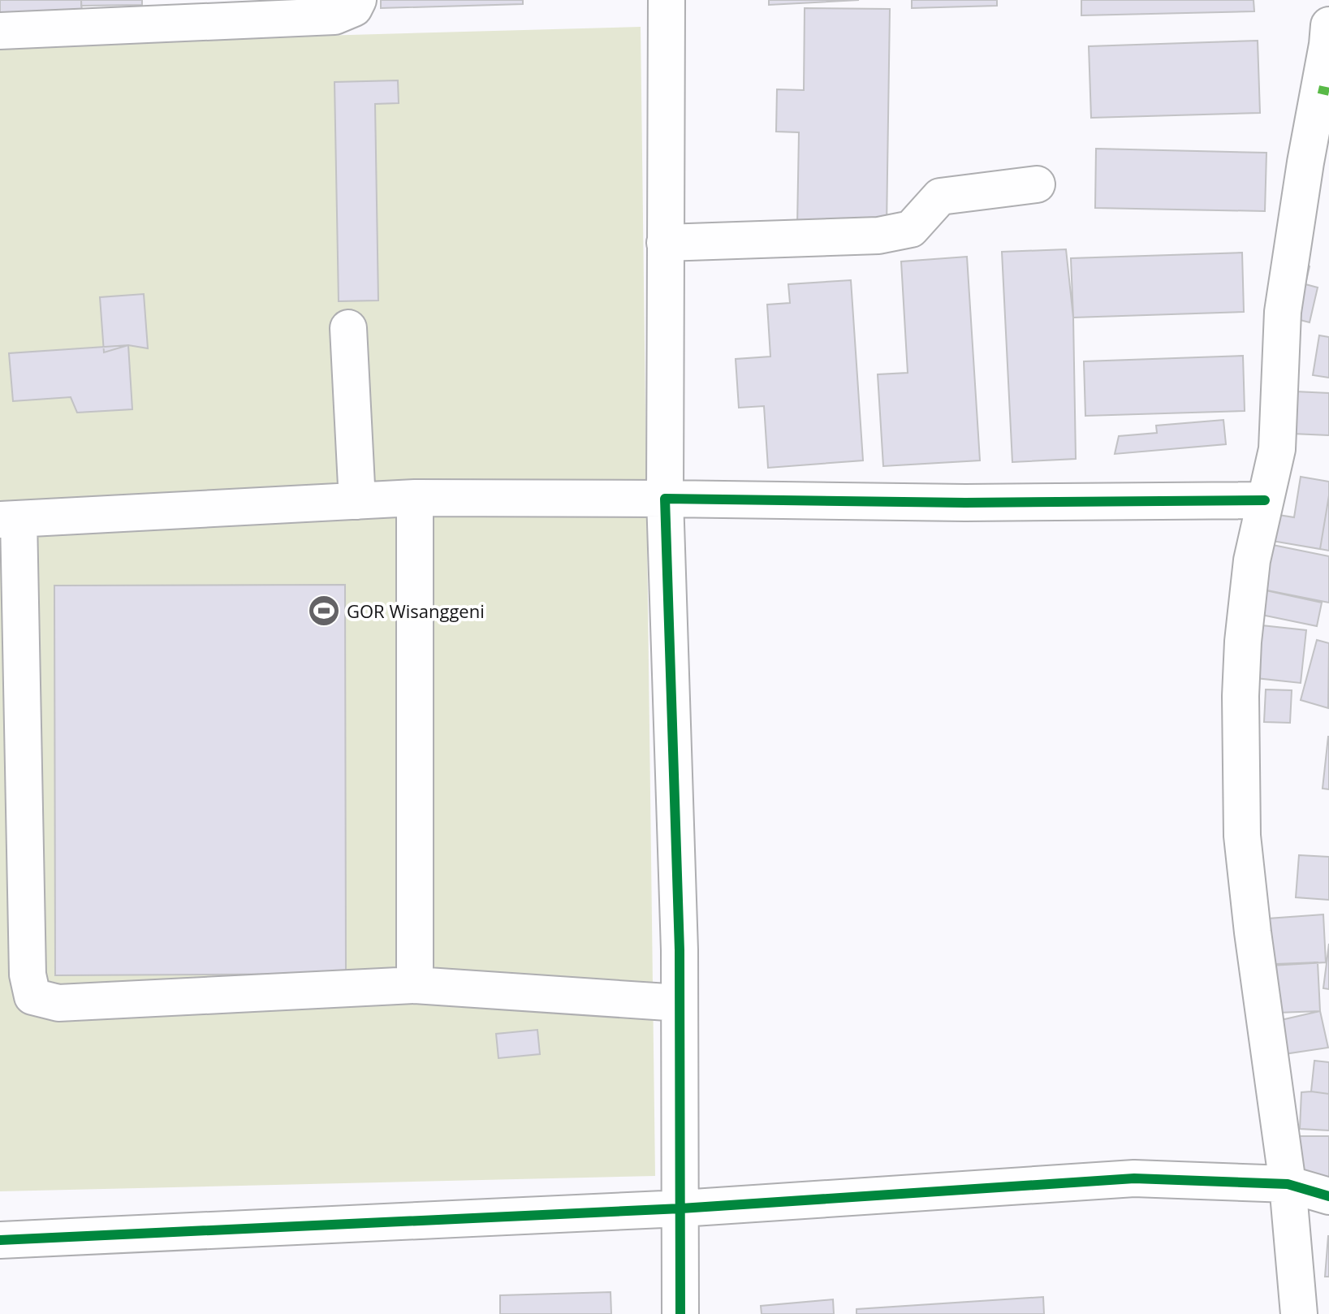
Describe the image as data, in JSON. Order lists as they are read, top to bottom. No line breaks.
{"places":{"sports":["GOR Wisanggeni"]}}
